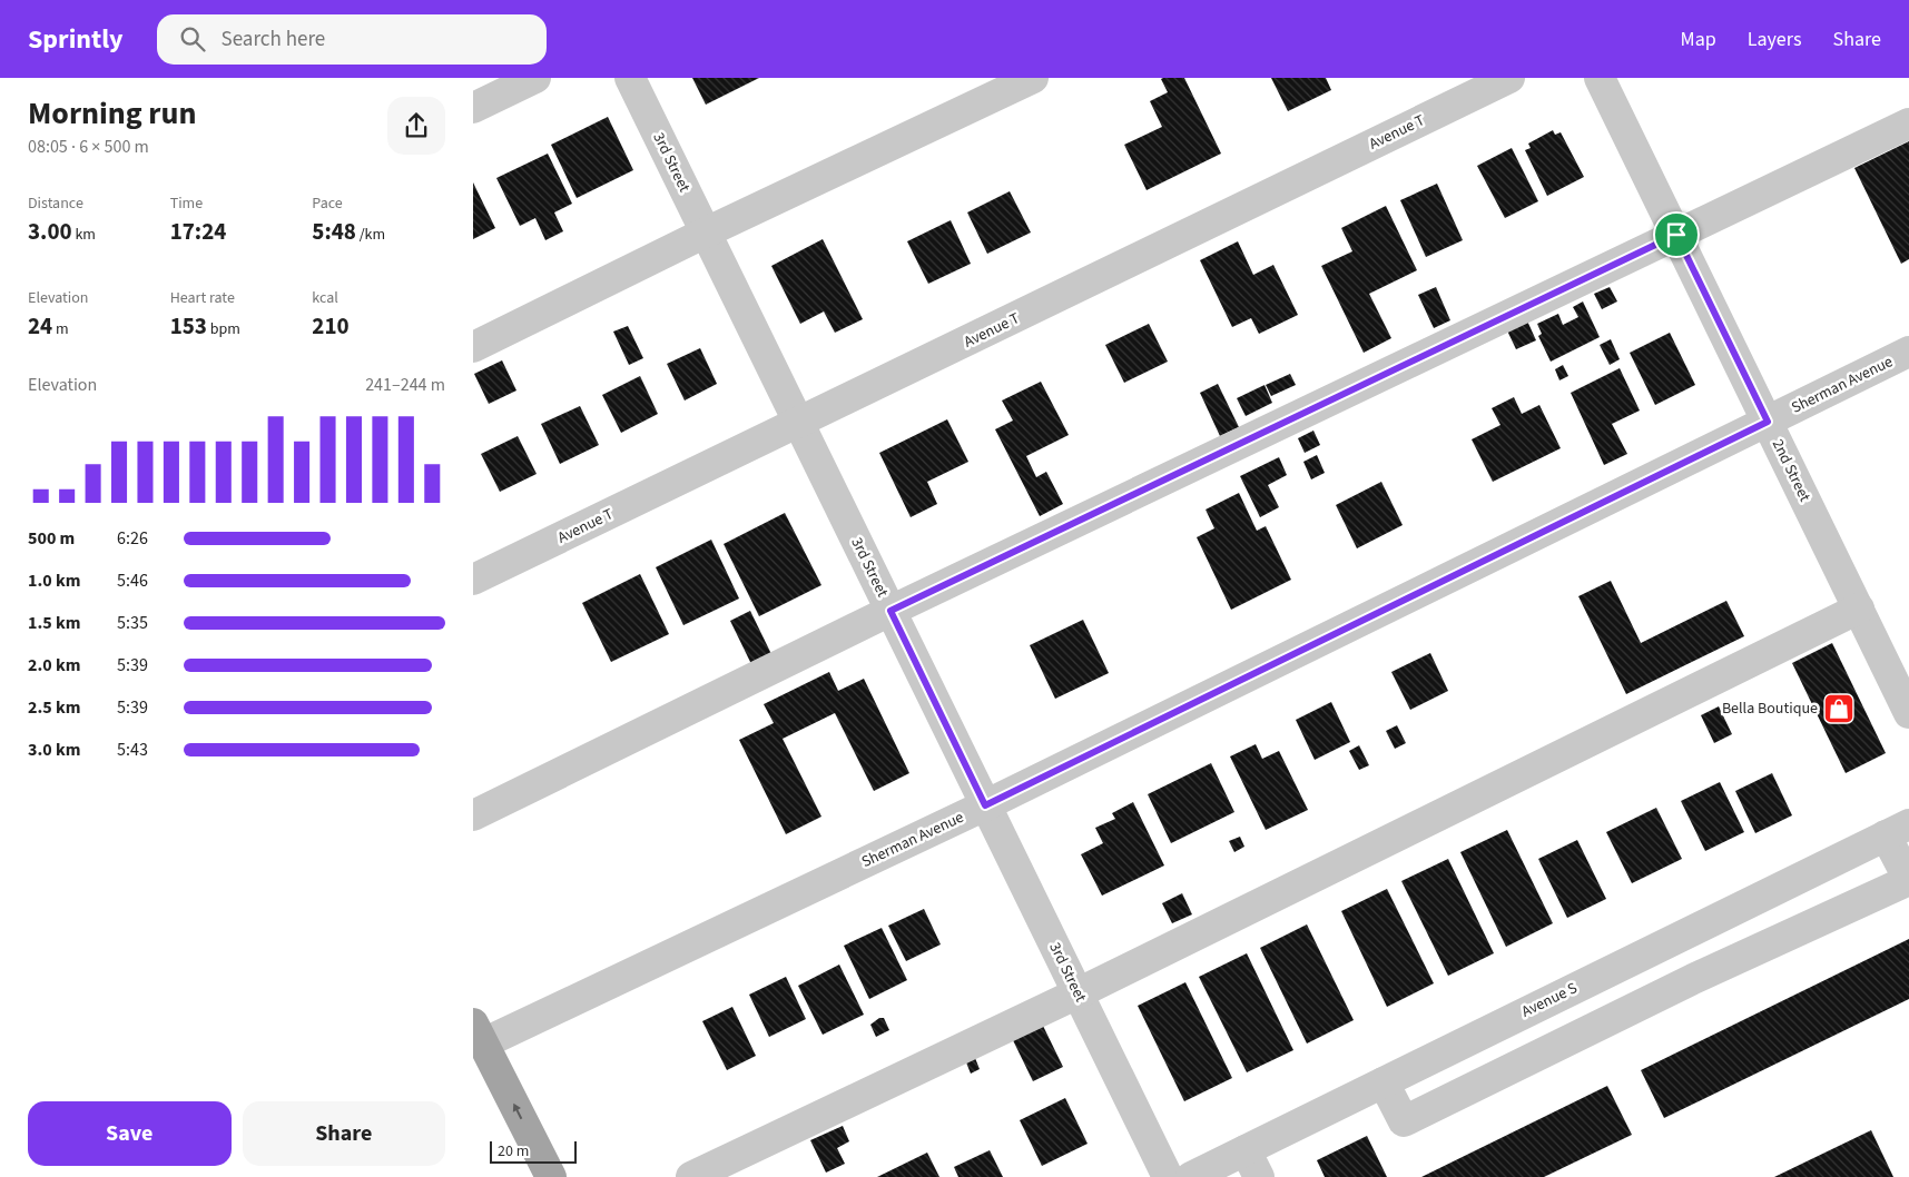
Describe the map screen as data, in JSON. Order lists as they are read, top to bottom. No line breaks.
{"streets":{"street":["Avenue T","3rd Street","Sherman Avenue","2nd Street","Avenue S"]},"crossings":[["Avenue T","3rd Street"],["3rd Street","Sherman Avenue"],["Sherman Avenue","2nd Street"]],"places":{"shop":["Bella Boutique"]},"scale_bar":"20 m","page":{"header":"Sprintly","search":"Search here","nav":["Map","Layers","Share"],"heading":["Morning run","08:05 · 6 × 500 m"],"stats":[["Distance","3.00 km"],["Time","17:24"],["Pace","5:48 /km"],["Elevation","24 m"],["Heart rate","153 bpm"],["kcal","210"]],"chart":["Elevation","241–244 m"],"list":[{"name":"500 m","note":"6:26"},{"name":"1.0 km","note":"5:46"},{"name":"1.5 km","note":"5:35"},{"name":"2.0 km","note":"5:39"},{"name":"2.5 km","note":"5:39"},{"name":"3.0 km","note":"5:43"}],"buttons":["Save","Share"],"scale":"20 m"}}
